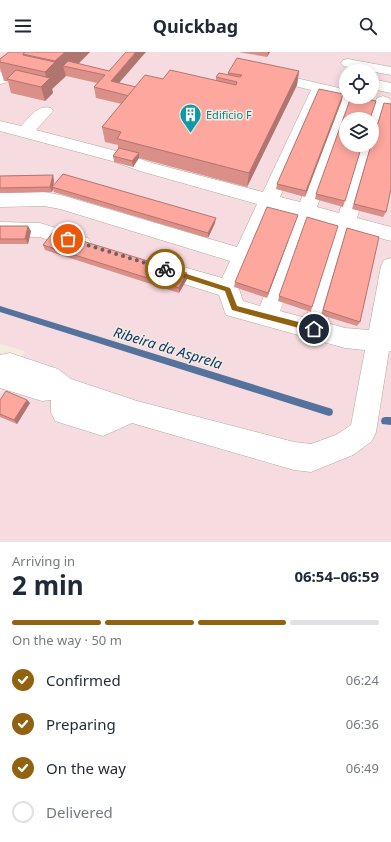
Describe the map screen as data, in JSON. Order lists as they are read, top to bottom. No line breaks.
{"water":["Ribeira da Asprela"],"places":{"building":["Edificio F"]},"page":{"header":"Quickbag","heading":["2 min","Arriving in","06:54–06:59"],"bar":"On the way · 50 m","list":[["Confirmed","06:24"],["Preparing","06:36"],["On the way","06:49"],"Delivered"]}}
